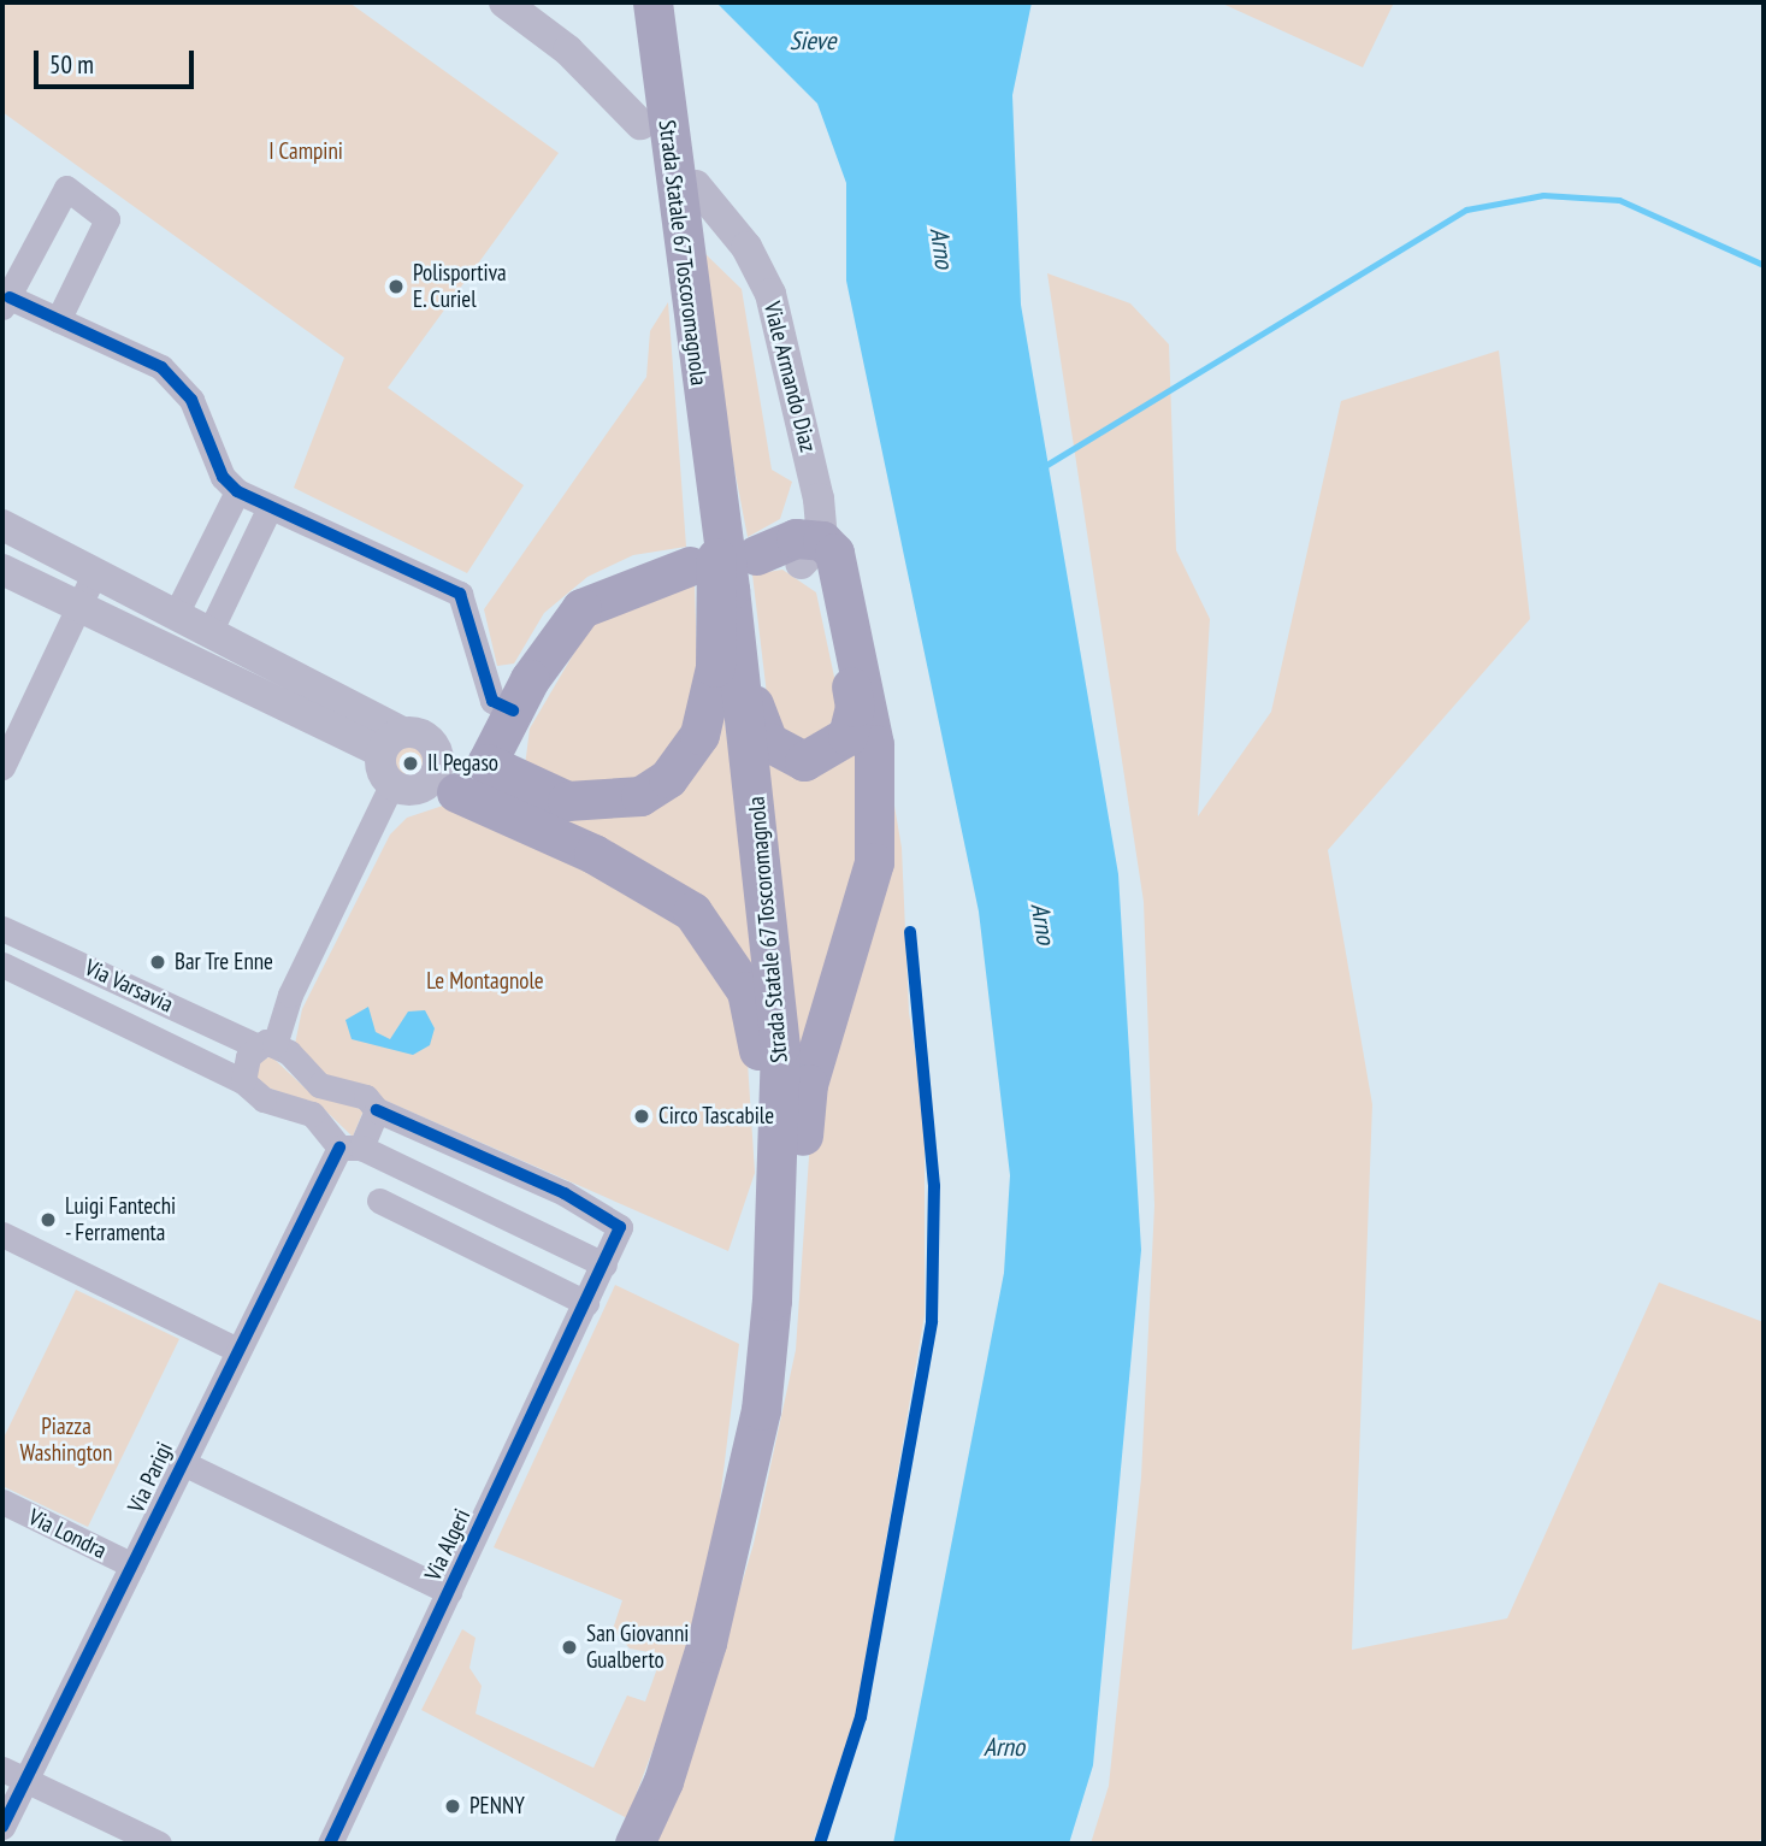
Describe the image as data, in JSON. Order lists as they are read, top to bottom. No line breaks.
{"streets":{"main road":["Strada Statale 67 Toscoromagnola"],"street":["Viale Armando Diaz","Via Varsavia","Via Parigi","Via Londra","Via Algeri"]},"crossings":[["Via Varsavia","Via Parigi"],["Via Varsavia","Via Algeri"],["Via Parigi","Via Londra"],["Via Parigi","Via Algeri"]],"water":["Sieve","Arno"],"parks":["I Campini","Le Montagnole","Piazza Washington"],"places":["Polisportiva E. Curiel","Il Pegaso","Bar Tre Enne","Circo Tascabile","Luigi Fantechi - Ferramenta","San Giovanni Gualberto","PENNY"],"scale_bar":"50 m"}
